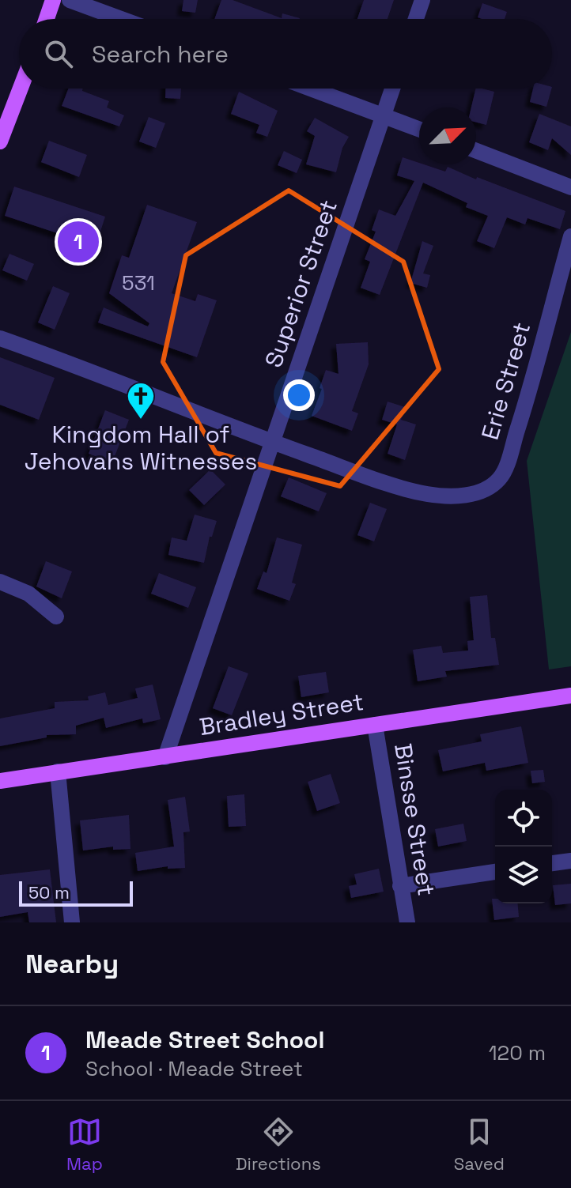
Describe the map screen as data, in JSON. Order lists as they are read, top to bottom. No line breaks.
{"streets":{"main road":["Bradley Street"],"street":["Superior Street","Erie Street","Binsse Street"]},"crossings":[["Superior Street","Erie Street"],["Superior Street","Bradley Street"],["Bradley Street","Binsse Street"]],"places":{"church":["Kingdom Hall of Jehovahs Witnesses"]},"house_numbers":["531"],"scale_bar":"50 m","north":"top right","page":{"search":"Search here","pins":"1","scale":"50 m","heading":"Nearby","list":[{"mark":"1","name":"Meade Street School","note":"School · Meade Street","value":"120 m"}],"nav":["Map","Directions","Saved"]}}
